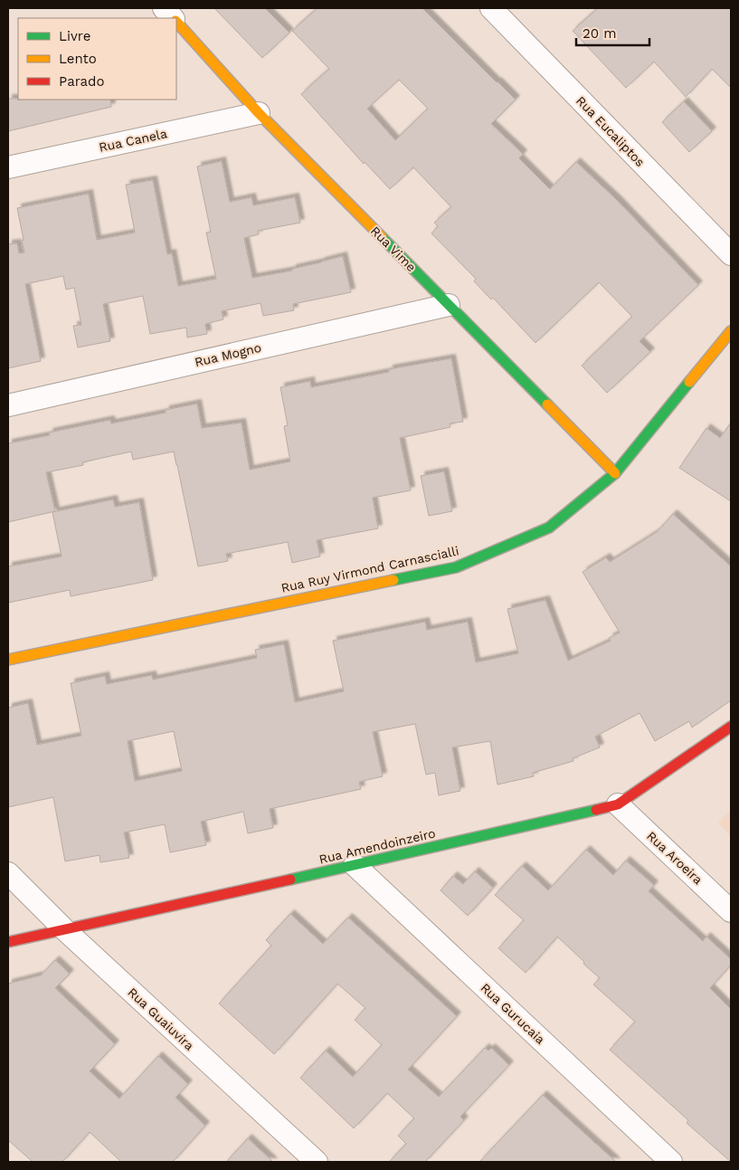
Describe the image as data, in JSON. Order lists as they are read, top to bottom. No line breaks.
{"streets":{"street":["Rua Eucaliptos","Rua Canela","Rua Vime","Rua Mogno","Rua Ruy Virmond Carnascialli","Rua Amendoinzeiro","Rua Aroeira","Rua Gurucaia","Rua Guaiuvira"]},"crossings":[["Rua Canela","Rua Vime"],["Rua Vime","Rua Mogno"],["Rua Vime","Rua Ruy Virmond Carnascialli"],["Rua Amendoinzeiro","Rua Aroeira"],["Rua Amendoinzeiro","Rua Gurucaia"],["Rua Amendoinzeiro","Rua Guaiuvira"]],"legend":["Livre","Lento","Parado"],"scale_bar":"20 m"}
